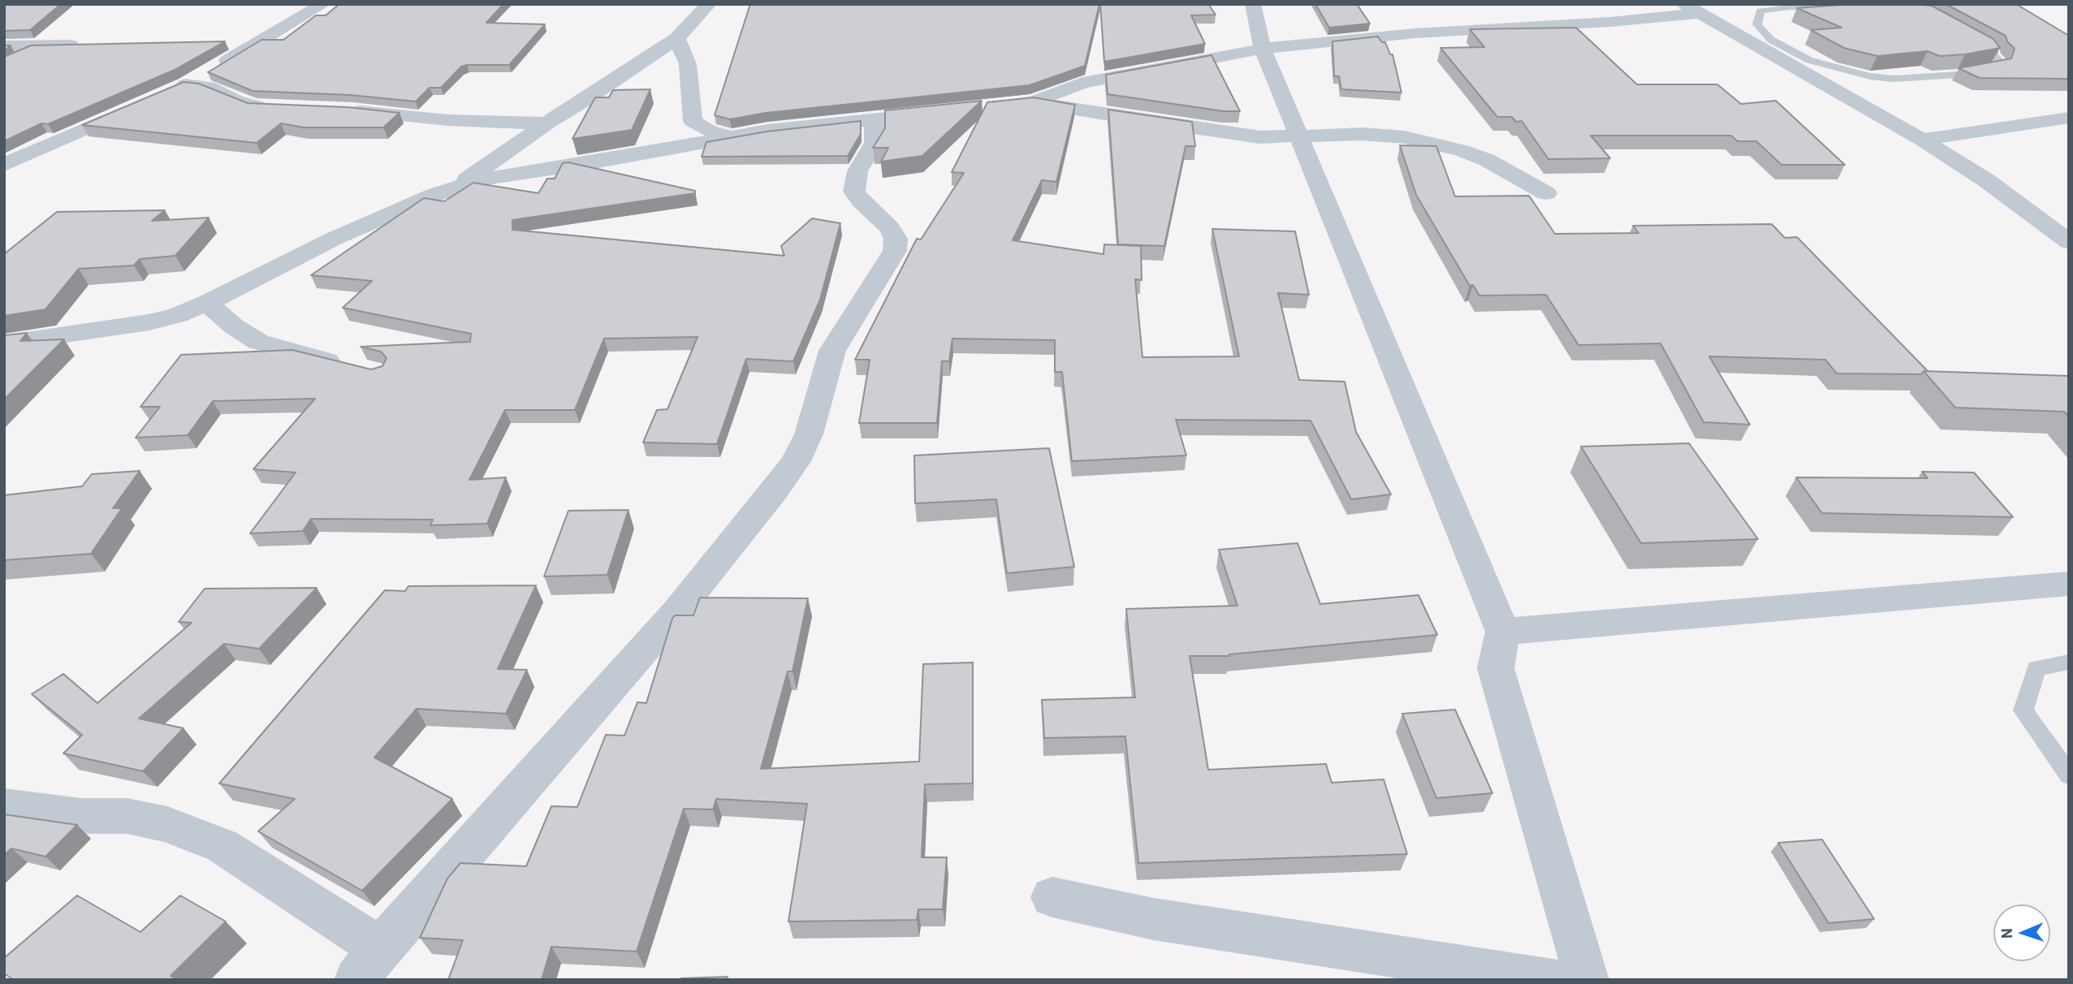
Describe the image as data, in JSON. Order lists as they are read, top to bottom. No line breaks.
{"north":"left"}
